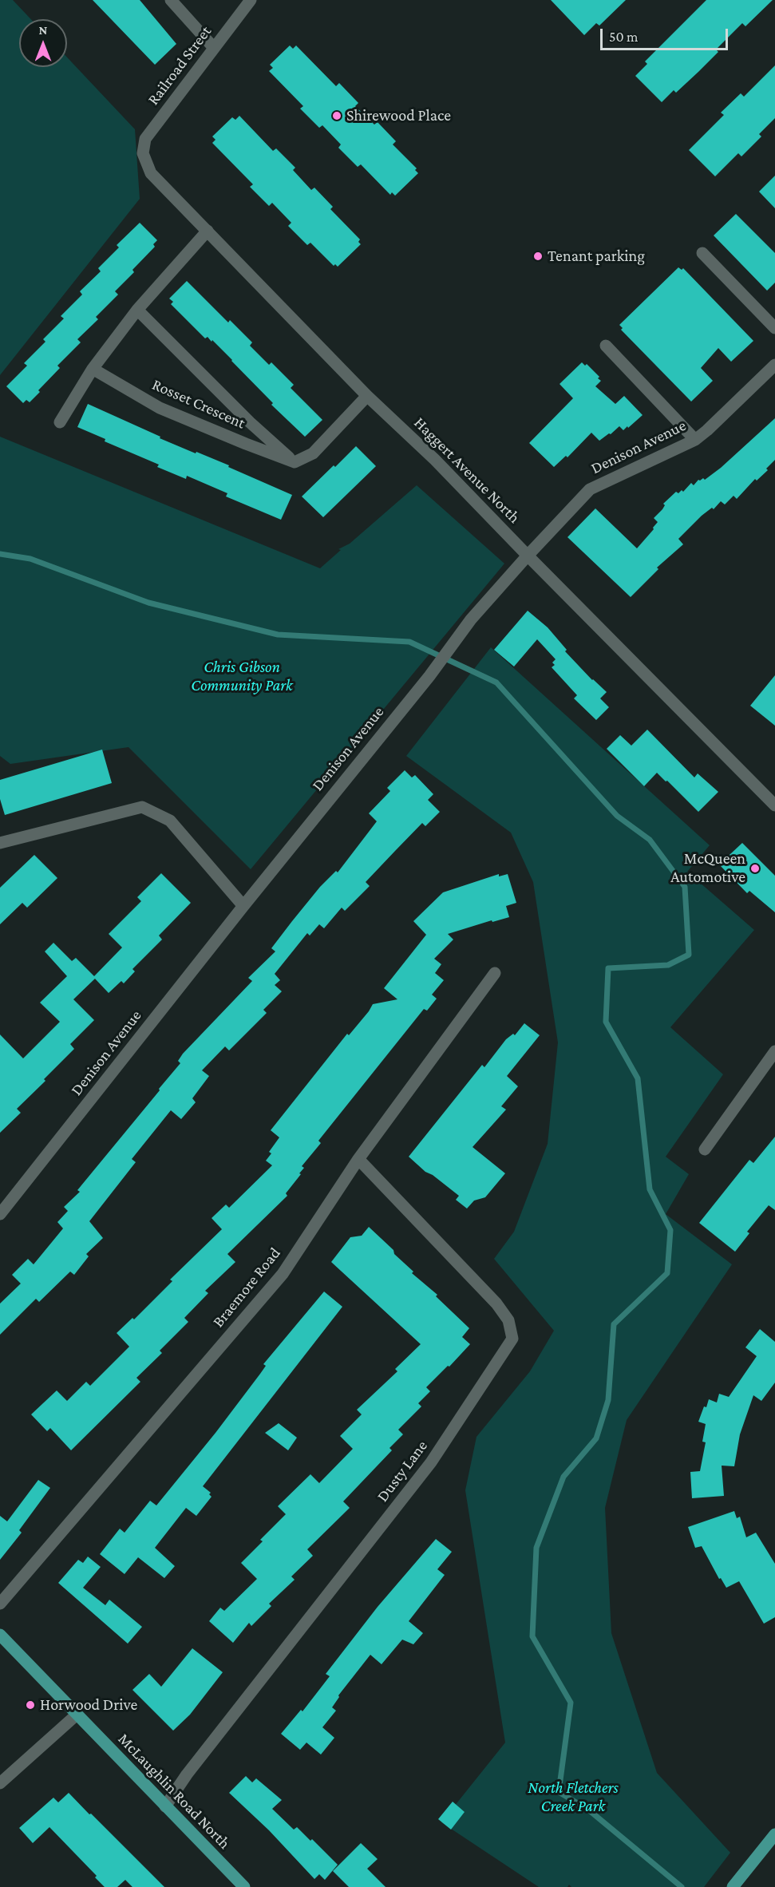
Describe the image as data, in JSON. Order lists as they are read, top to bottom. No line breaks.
{"streets":{"main road":["McLaughlin Road North"],"street":["Railroad Street","Rosset Crescent","Denison Avenue","Haggert Avenue North","Braemore Road","Dusty Lane"]},"crossings":[["Railroad Street","Haggert Avenue North"],["Denison Avenue","Haggert Avenue North"],["Braemore Road","Dusty Lane"],["Dusty Lane","McLaughlin Road North"]],"parks":["Chris Gibson Community Park","North Fletchers Creek Park"],"places":["Shirewood Place","Tenant parking","McQueen Automotive","Horwood Drive"],"scale_bar":"50 m","north":"top"}
